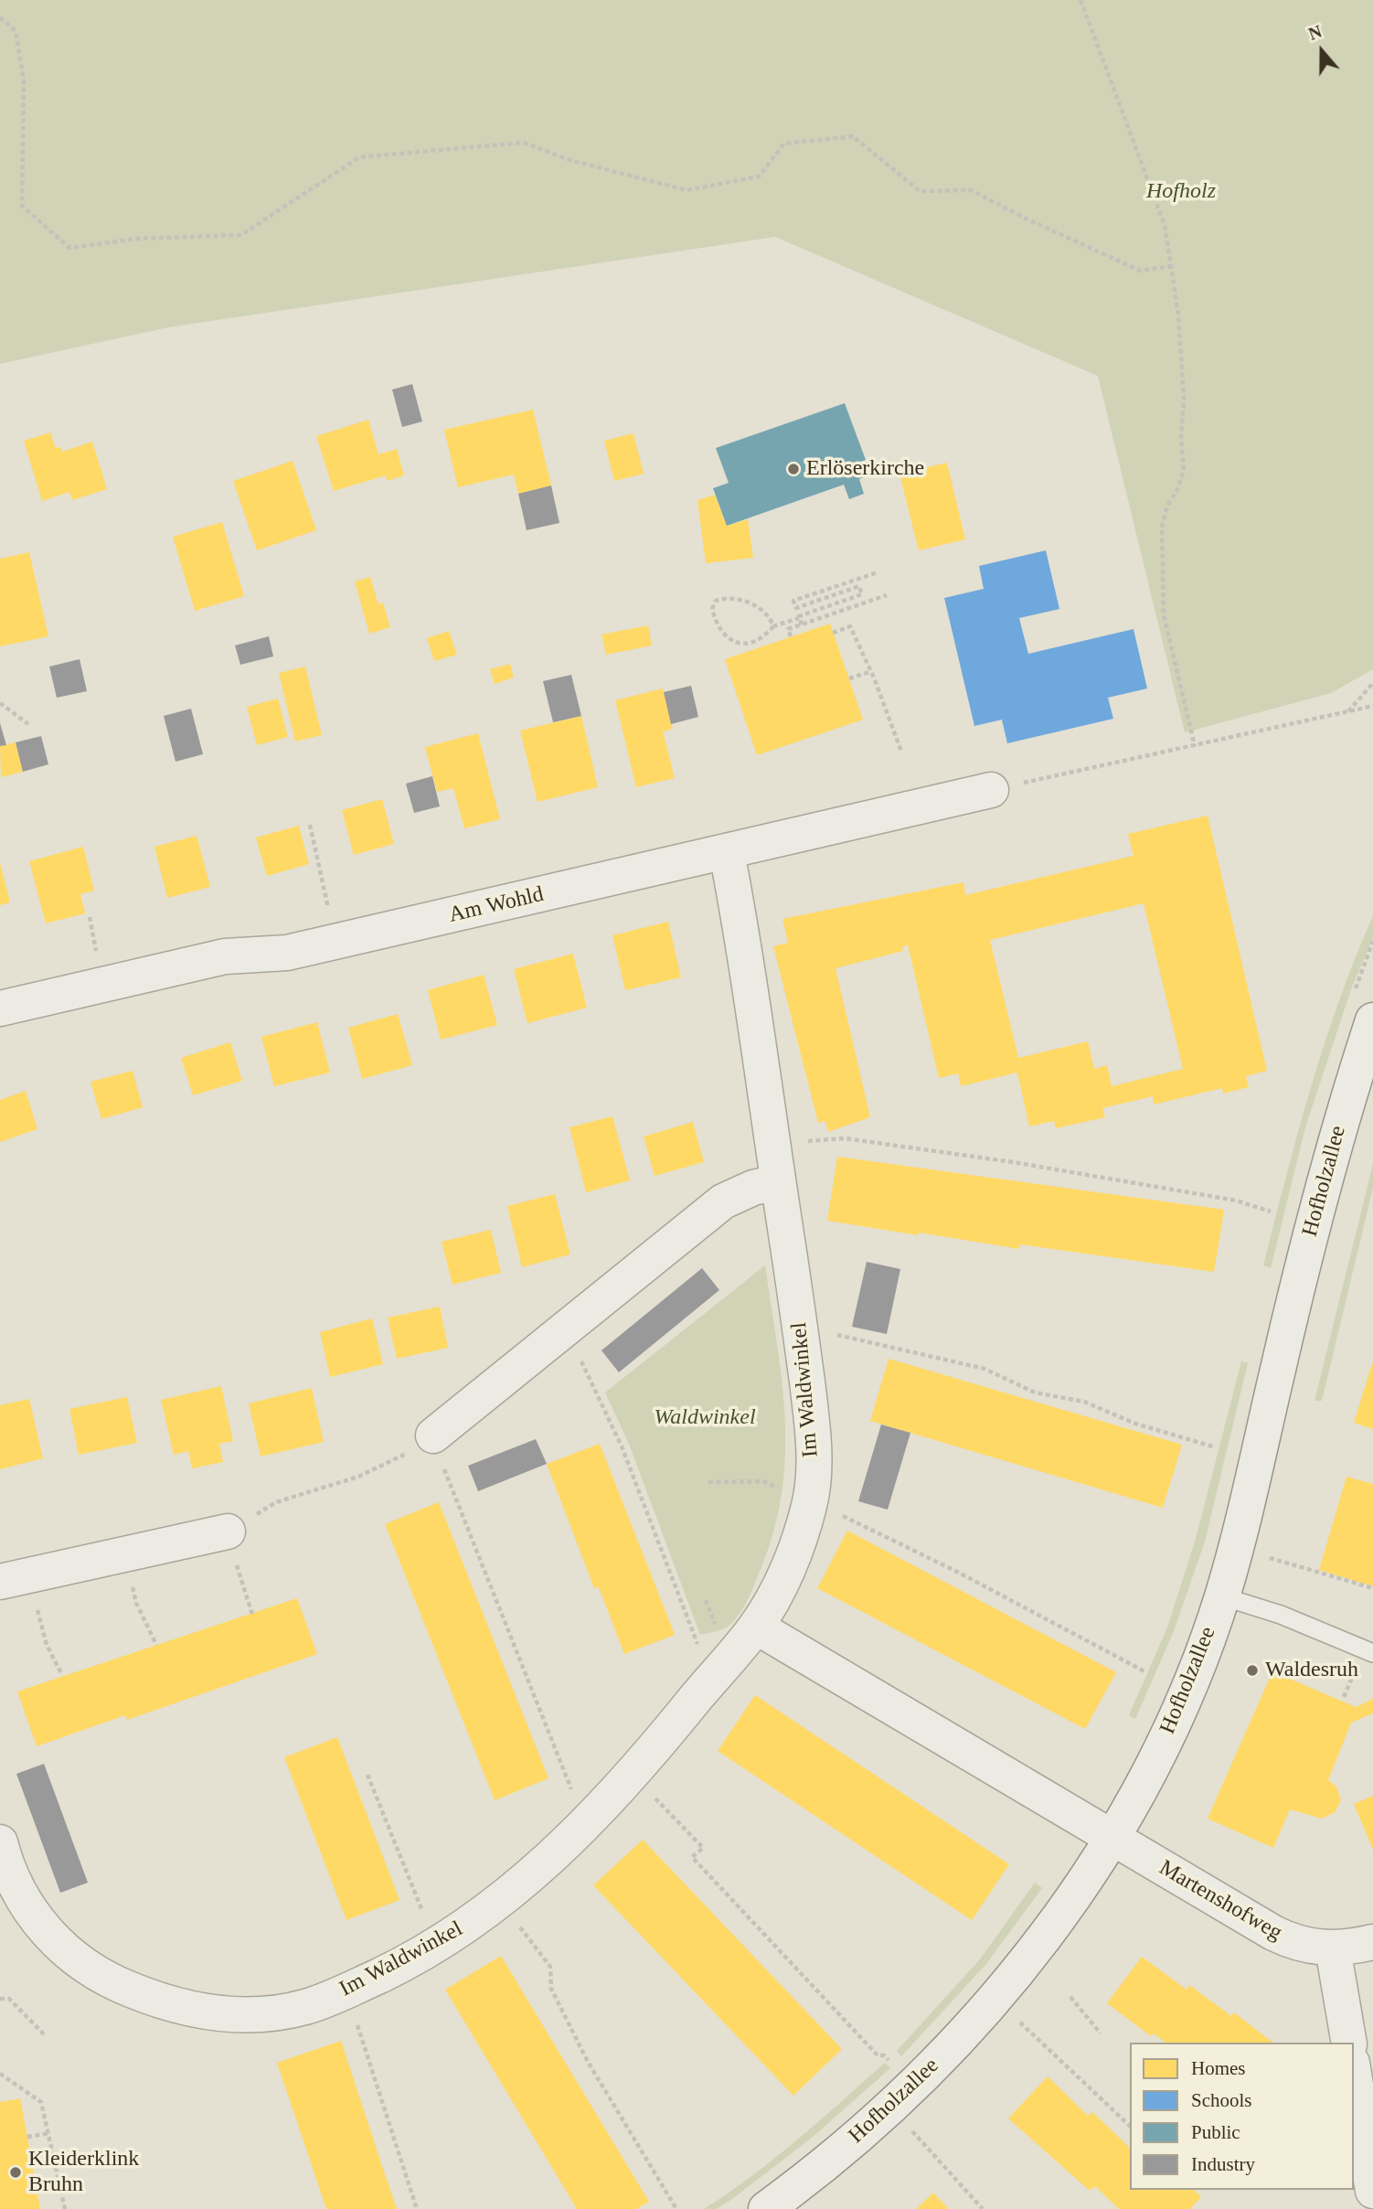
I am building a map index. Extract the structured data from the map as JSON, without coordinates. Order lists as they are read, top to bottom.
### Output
{
  "streets": {
    "street": [
      "Am Wohld",
      "Hofholzallee",
      "Im Waldwinkel",
      "Martenshofweg"
    ]
  },
  "crossings": [
    ["Am Wohld", "Im Waldwinkel"],
    ["Hofholzallee", "Martenshofweg"]
  ],
  "parks": ["Hofholz", "Waldwinkel"],
  "places": ["Erlöserkirche", "Waldesruh", "Kleiderklink Bruhn"],
  "legend": [
    "Homes",
    "Schools",
    "Public",
    "Industry"
  ],
  "north": "top"
}
